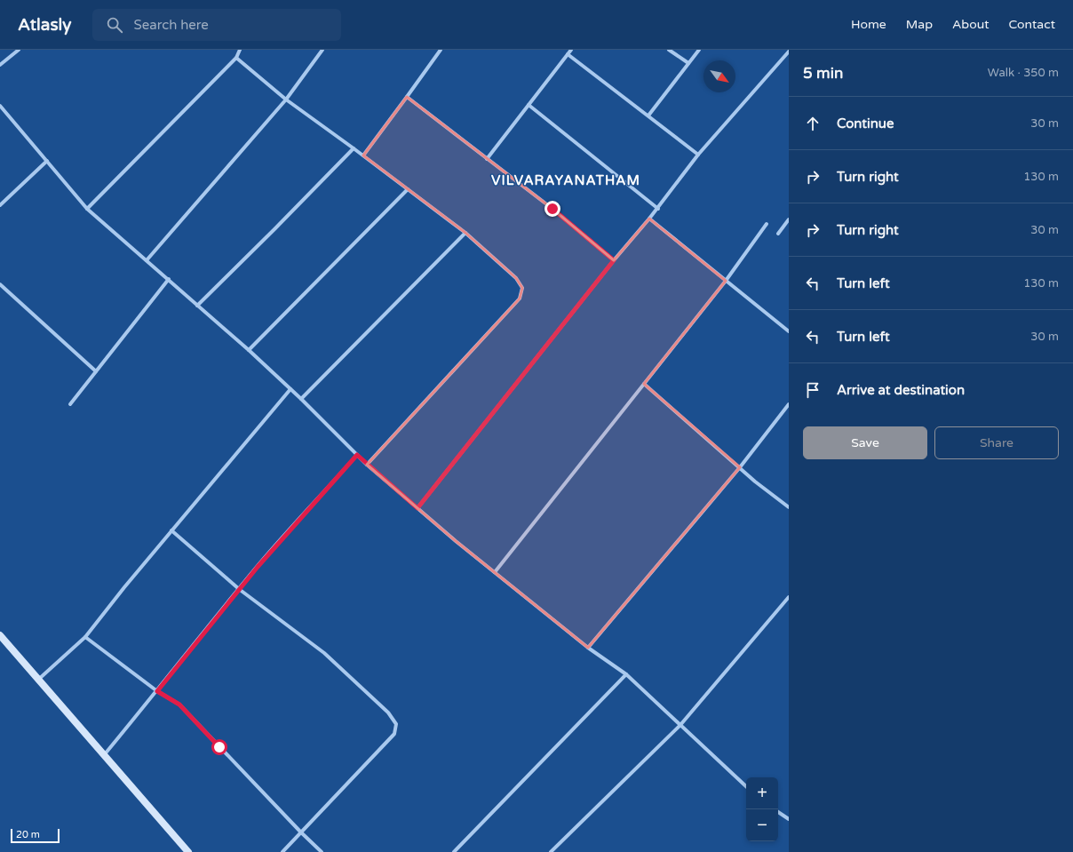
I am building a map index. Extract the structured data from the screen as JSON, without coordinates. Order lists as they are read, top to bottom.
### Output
{
  "districts": ["VILVARAYANATHAM"],
  "scale_bar": "20 m",
  "north": "bottom right",
  "page": {
    "header": "Atlasly",
    "search": "Search here",
    "nav": [
      "Home",
      "Map",
      "About",
      "Contact"
    ],
    "heading": ["5 min", "Walk · 350 m"],
    "list": [
      ["Continue", "30 m"],
      ["Turn right", "130 m"],
      ["Turn right", "30 m"],
      ["Turn left", "130 m"],
      ["Turn left", "30 m"],
      "Arrive at destination"
    ],
    "buttons": ["Save", "Share"],
    "map_buttons": ["+", "−"],
    "scale": "20 m"
  }
}
